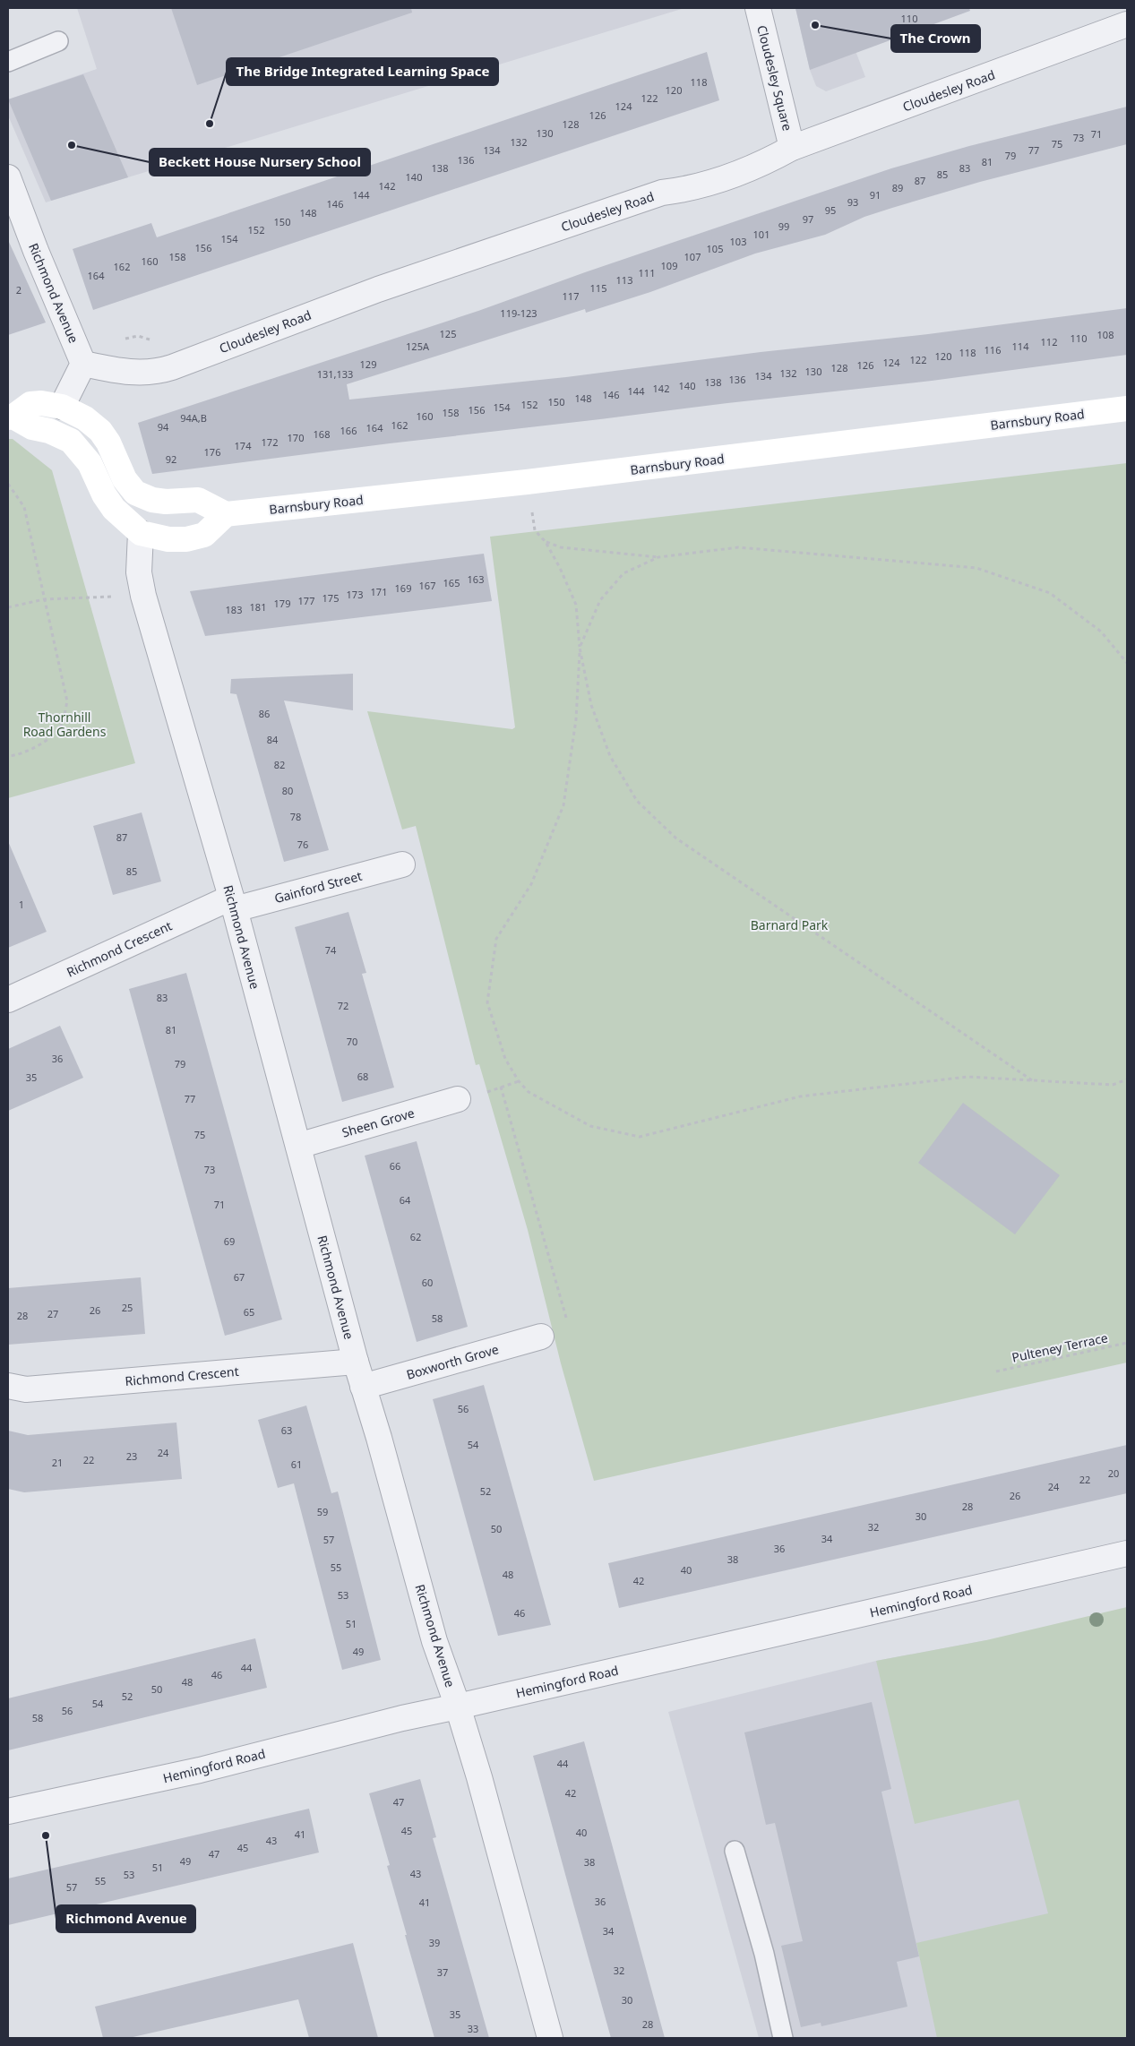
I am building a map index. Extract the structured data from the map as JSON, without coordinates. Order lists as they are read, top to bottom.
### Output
{
  "streets": {
    "street": [
      "Cloudesley Square",
      "Cloudesley Road",
      "Richmond Avenue",
      "Barnsbury Road",
      "Gainford Street",
      "Richmond Crescent",
      "Sheen Grove",
      "Boxworth Grove",
      "Hemingford Road"
    ],
    "path": ["Pulteney Terrace"]
  },
  "crossings": [
    ["Cloudesley Square", "Cloudesley Road"],
    ["Cloudesley Road", "Richmond Avenue"],
    ["Richmond Avenue", "Gainford Street"],
    ["Richmond Avenue", "Richmond Crescent"],
    ["Richmond Avenue", "Sheen Grove"],
    ["Richmond Avenue", "Boxworth Grove"],
    ["Richmond Avenue", "Hemingford Road"],
    ["Gainford Street", "Richmond Crescent"]
  ],
  "parks": ["Thornhill Road Gardens", "Barnard Park"],
  "places": [
    "The Crown",
    "The Bridge Integrated Learning Space",
    "Beckett House Nursery School",
    "Richmond Avenue"
  ],
  "house_numbers": [
    "110",
    "118",
    "120",
    "122",
    "124",
    "126",
    "128",
    "130",
    "71",
    "73",
    "132",
    "75",
    "134",
    "77",
    "79",
    "136",
    "81",
    "138",
    "83",
    "85",
    "140",
    "87",
    "142",
    "89",
    "144",
    "91",
    "93",
    "146",
    "95",
    "148",
    "97",
    "150",
    "99",
    "152",
    "101",
    "154",
    "103",
    "156",
    "105",
    "158",
    "107",
    "160",
    "109",
    "162",
    "111",
    "164",
    "113",
    "115",
    "2",
    "117",
    "119-123",
    "125",
    "108",
    "110",
    "112",
    "125A",
    "114",
    "116",
    "118",
    "120",
    "122",
    "124",
    "129",
    "126",
    "128",
    "130",
    "132",
    "131,133",
    "134",
    "136",
    "138",
    "140",
    "142",
    "144",
    "146",
    "148",
    "150",
    "152",
    "154",
    "156",
    "158",
    "160",
    "94A,B",
    "162",
    "94",
    "164",
    "166",
    "168",
    "170",
    "172",
    "174",
    "176",
    "92",
    "163",
    "165",
    "167",
    "169",
    "171",
    "173",
    "175",
    "177",
    "179",
    "181",
    "183",
    "86",
    "84",
    "82",
    "80",
    "78",
    "87",
    "76",
    "85",
    "1",
    "74",
    "83",
    "72",
    "81",
    "70",
    "36",
    "79",
    "68",
    "35",
    "77",
    "75",
    "66",
    "73",
    "64",
    "71",
    "62",
    "69",
    "67",
    "60",
    "25",
    "26",
    "65",
    "27",
    "28",
    "58",
    "56",
    "63",
    "54",
    "24",
    "23",
    "22",
    "21",
    "61",
    "20",
    "22",
    "24",
    "52",
    "26",
    "28",
    "59",
    "30",
    "32",
    "50",
    "34",
    "57",
    "36",
    "38",
    "55",
    "40",
    "48",
    "42",
    "53",
    "46",
    "51",
    "49",
    "44",
    "46",
    "48",
    "50",
    "52",
    "54",
    "56",
    "58",
    "44",
    "42",
    "47",
    "45",
    "40",
    "41",
    "43",
    "45",
    "47",
    "49",
    "38",
    "51",
    "43",
    "53",
    "55",
    "57",
    "36",
    "41",
    "34",
    "39",
    "32",
    "37",
    "30",
    "35",
    "28",
    "33"
  ]
}
